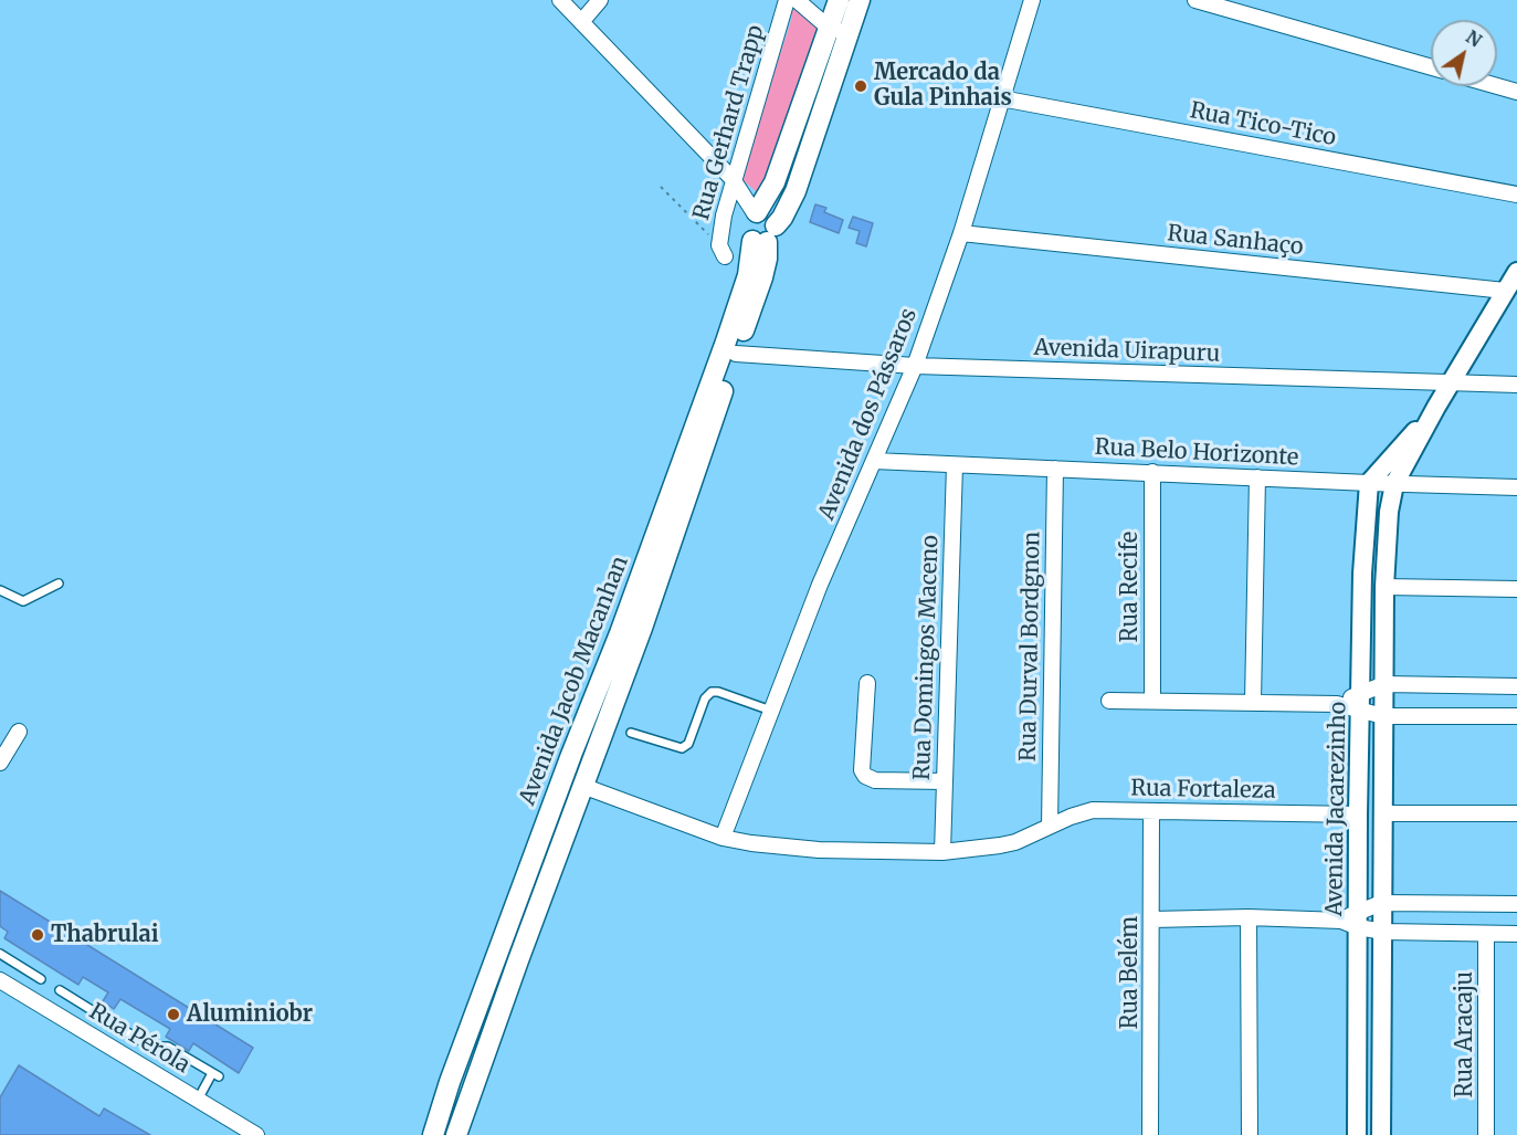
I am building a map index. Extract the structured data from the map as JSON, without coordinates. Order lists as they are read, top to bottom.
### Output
{
  "streets": {
    "main road": ["Avenida Jacob Macanhan"],
    "street": [
      "Rua Gerhard Trapp",
      "Rua Tico-Tico",
      "Rua Sanhaço",
      "Avenida Uirapuru",
      "Avenida dos Pássaros",
      "Rua Belo Horizonte",
      "Rua Recife",
      "Rua Durval Bordgnon",
      "Rua Domingos Maceno",
      "Rua Fortaleza",
      "Avenida Jacarezinho",
      "Rua Belém",
      "Rua Aracaju",
      "Rua Pérola"
    ]
  },
  "crossings": [
    ["Rua Tico-Tico", "Avenida dos Pássaros"],
    ["Rua Sanhaço", "Avenida dos Pássaros"],
    ["Avenida Uirapuru", "Avenida dos Pássaros"],
    ["Avenida Uirapuru", "Avenida Jacob Macanhan"],
    ["Avenida dos Pássaros", "Rua Belo Horizonte"],
    ["Avenida dos Pássaros", "Rua Fortaleza"],
    ["Rua Belo Horizonte", "Rua Recife"],
    ["Rua Belo Horizonte", "Rua Durval Bordgnon"],
    ["Rua Belo Horizonte", "Rua Domingos Maceno"],
    ["Rua Belo Horizonte", "Avenida Jacarezinho"],
    ["Rua Durval Bordgnon", "Rua Fortaleza"],
    ["Rua Domingos Maceno", "Rua Fortaleza"],
    ["Avenida Jacob Macanhan", "Rua Fortaleza"],
    ["Rua Fortaleza", "Avenida Jacarezinho"],
    ["Rua Fortaleza", "Rua Belém"]
  ],
  "places": ["Mercado da Gula Pinhais", "Thabrulai", "Aluminiobr"],
  "north": "top right"
}
